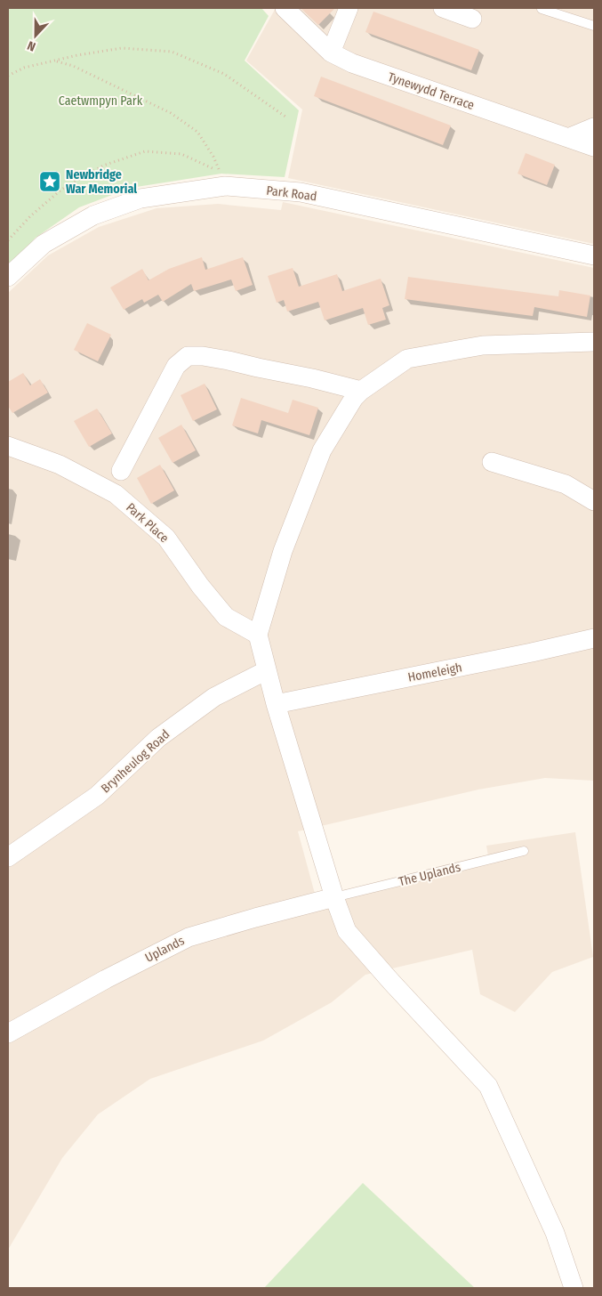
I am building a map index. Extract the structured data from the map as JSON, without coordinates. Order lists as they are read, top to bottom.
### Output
{
  "streets": {
    "street": [
      "Tynewydd Terrace",
      "Park Road",
      "Park Place",
      "Homeleigh",
      "Brynheulog Road",
      "Uplands"
    ],
    "lane": ["The Uplands"]
  },
  "crossings": [
    ["The Uplands", "Uplands"]
  ],
  "parks": ["Caetwmpyn Park"],
  "places": {
    "place": ["Newbridge War Memorial"]
  },
  "north": "bottom"
}
